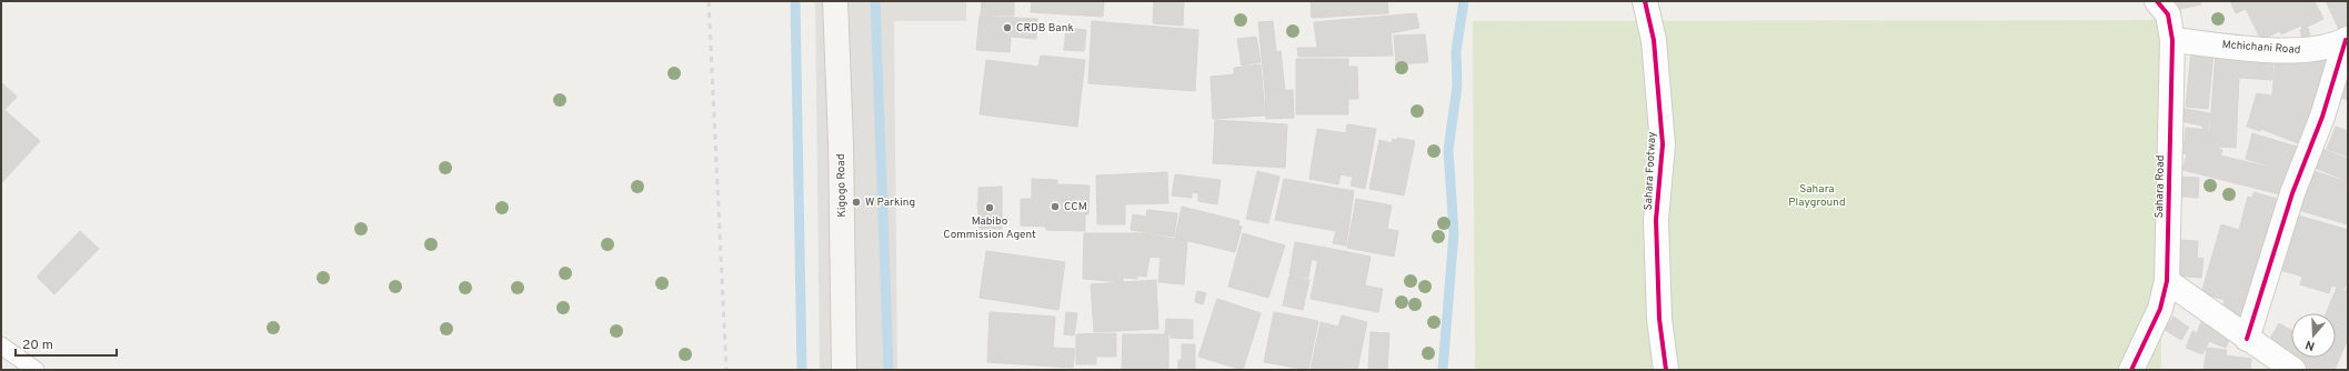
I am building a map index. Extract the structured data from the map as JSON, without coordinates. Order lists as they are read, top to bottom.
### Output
{
  "streets": {
    "main road": ["Kigogo Road"],
    "street": ["Mchichani Road", "Sahara Footway", "Sahara Road"]
  },
  "crossings": [
    ["Mchichani Road", "Sahara Road"]
  ],
  "parks": ["Sahara Playground"],
  "places": [
    "CRDB Bank",
    "W Parking",
    "CCM",
    "Mabibo Commission Agent"
  ],
  "scale_bar": "20 m",
  "north": "bottom"
}
